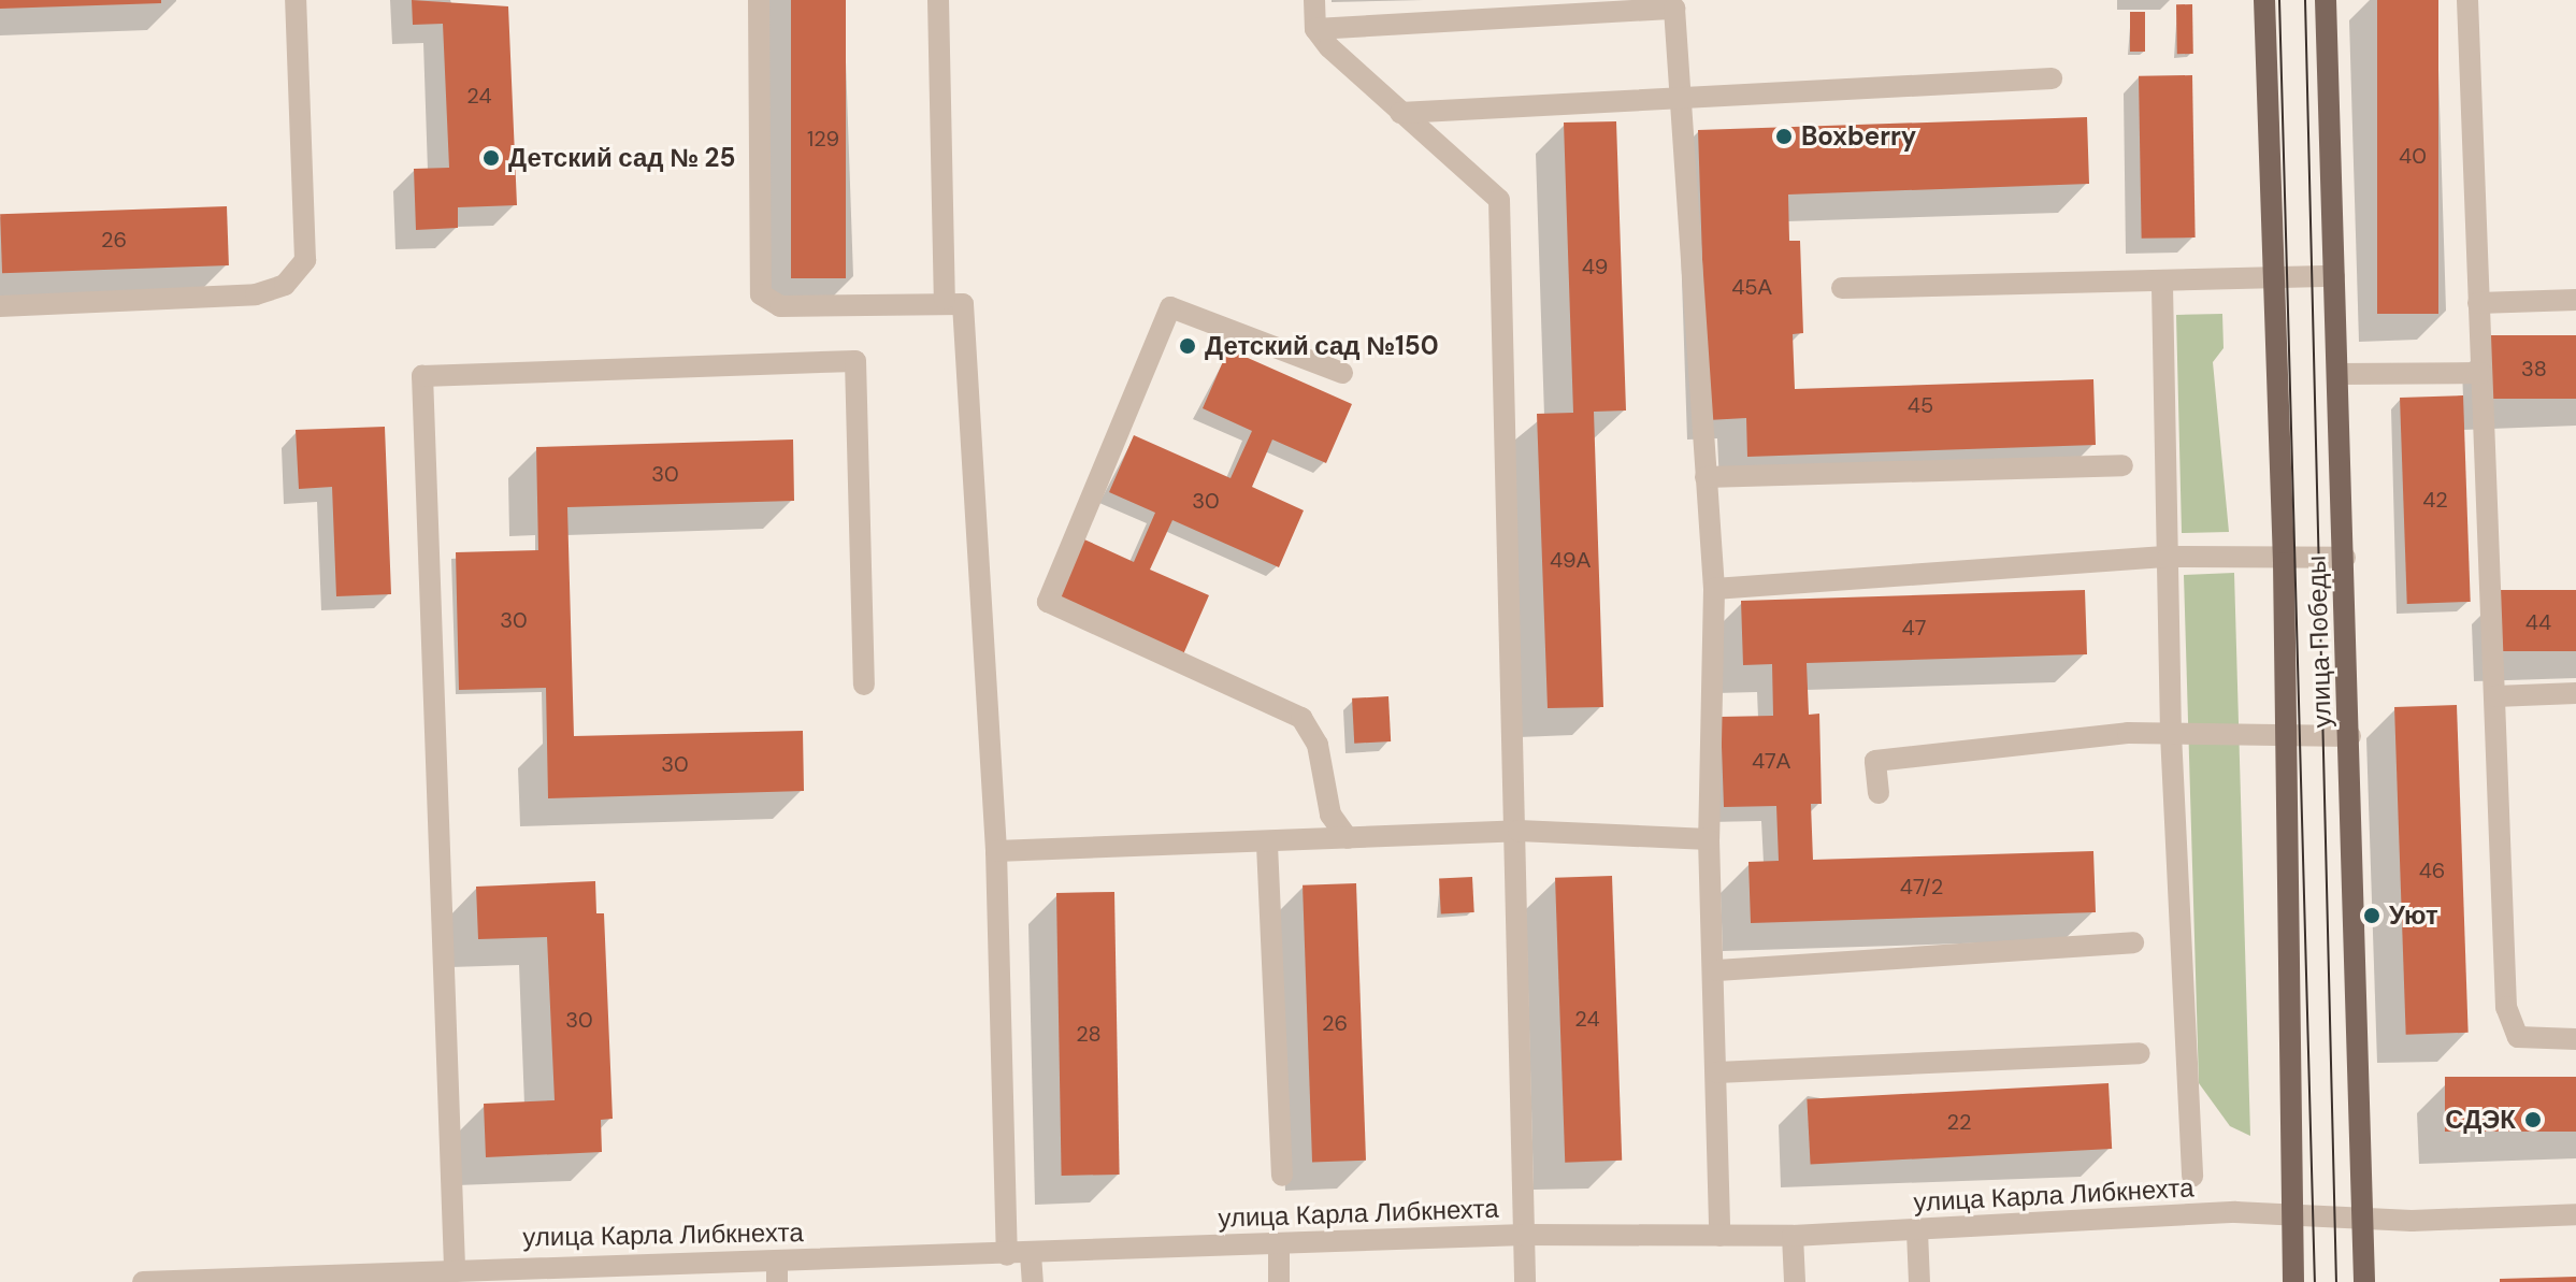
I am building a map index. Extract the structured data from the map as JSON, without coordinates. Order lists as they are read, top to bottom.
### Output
{
  "streets": {
    "main road": ["улица Победы"],
    "street": ["улица Карла Либкнехта"]
  },
  "crossings": [
    ["улица Победы", "улица Карла Либкнехта"]
  ],
  "places": [
    "Boxberry",
    "Детский сад № 25",
    "Детский сад №150",
    "Уют",
    "СДЭК"
  ],
  "house_numbers": [
    "24",
    "129",
    "40",
    "26",
    "49",
    "45А",
    "38",
    "45",
    "30",
    "42",
    "30",
    "49А",
    "30",
    "44",
    "47",
    "47А",
    "30",
    "46",
    "47/2",
    "24",
    "30",
    "26",
    "28",
    "22"
  ]
}
